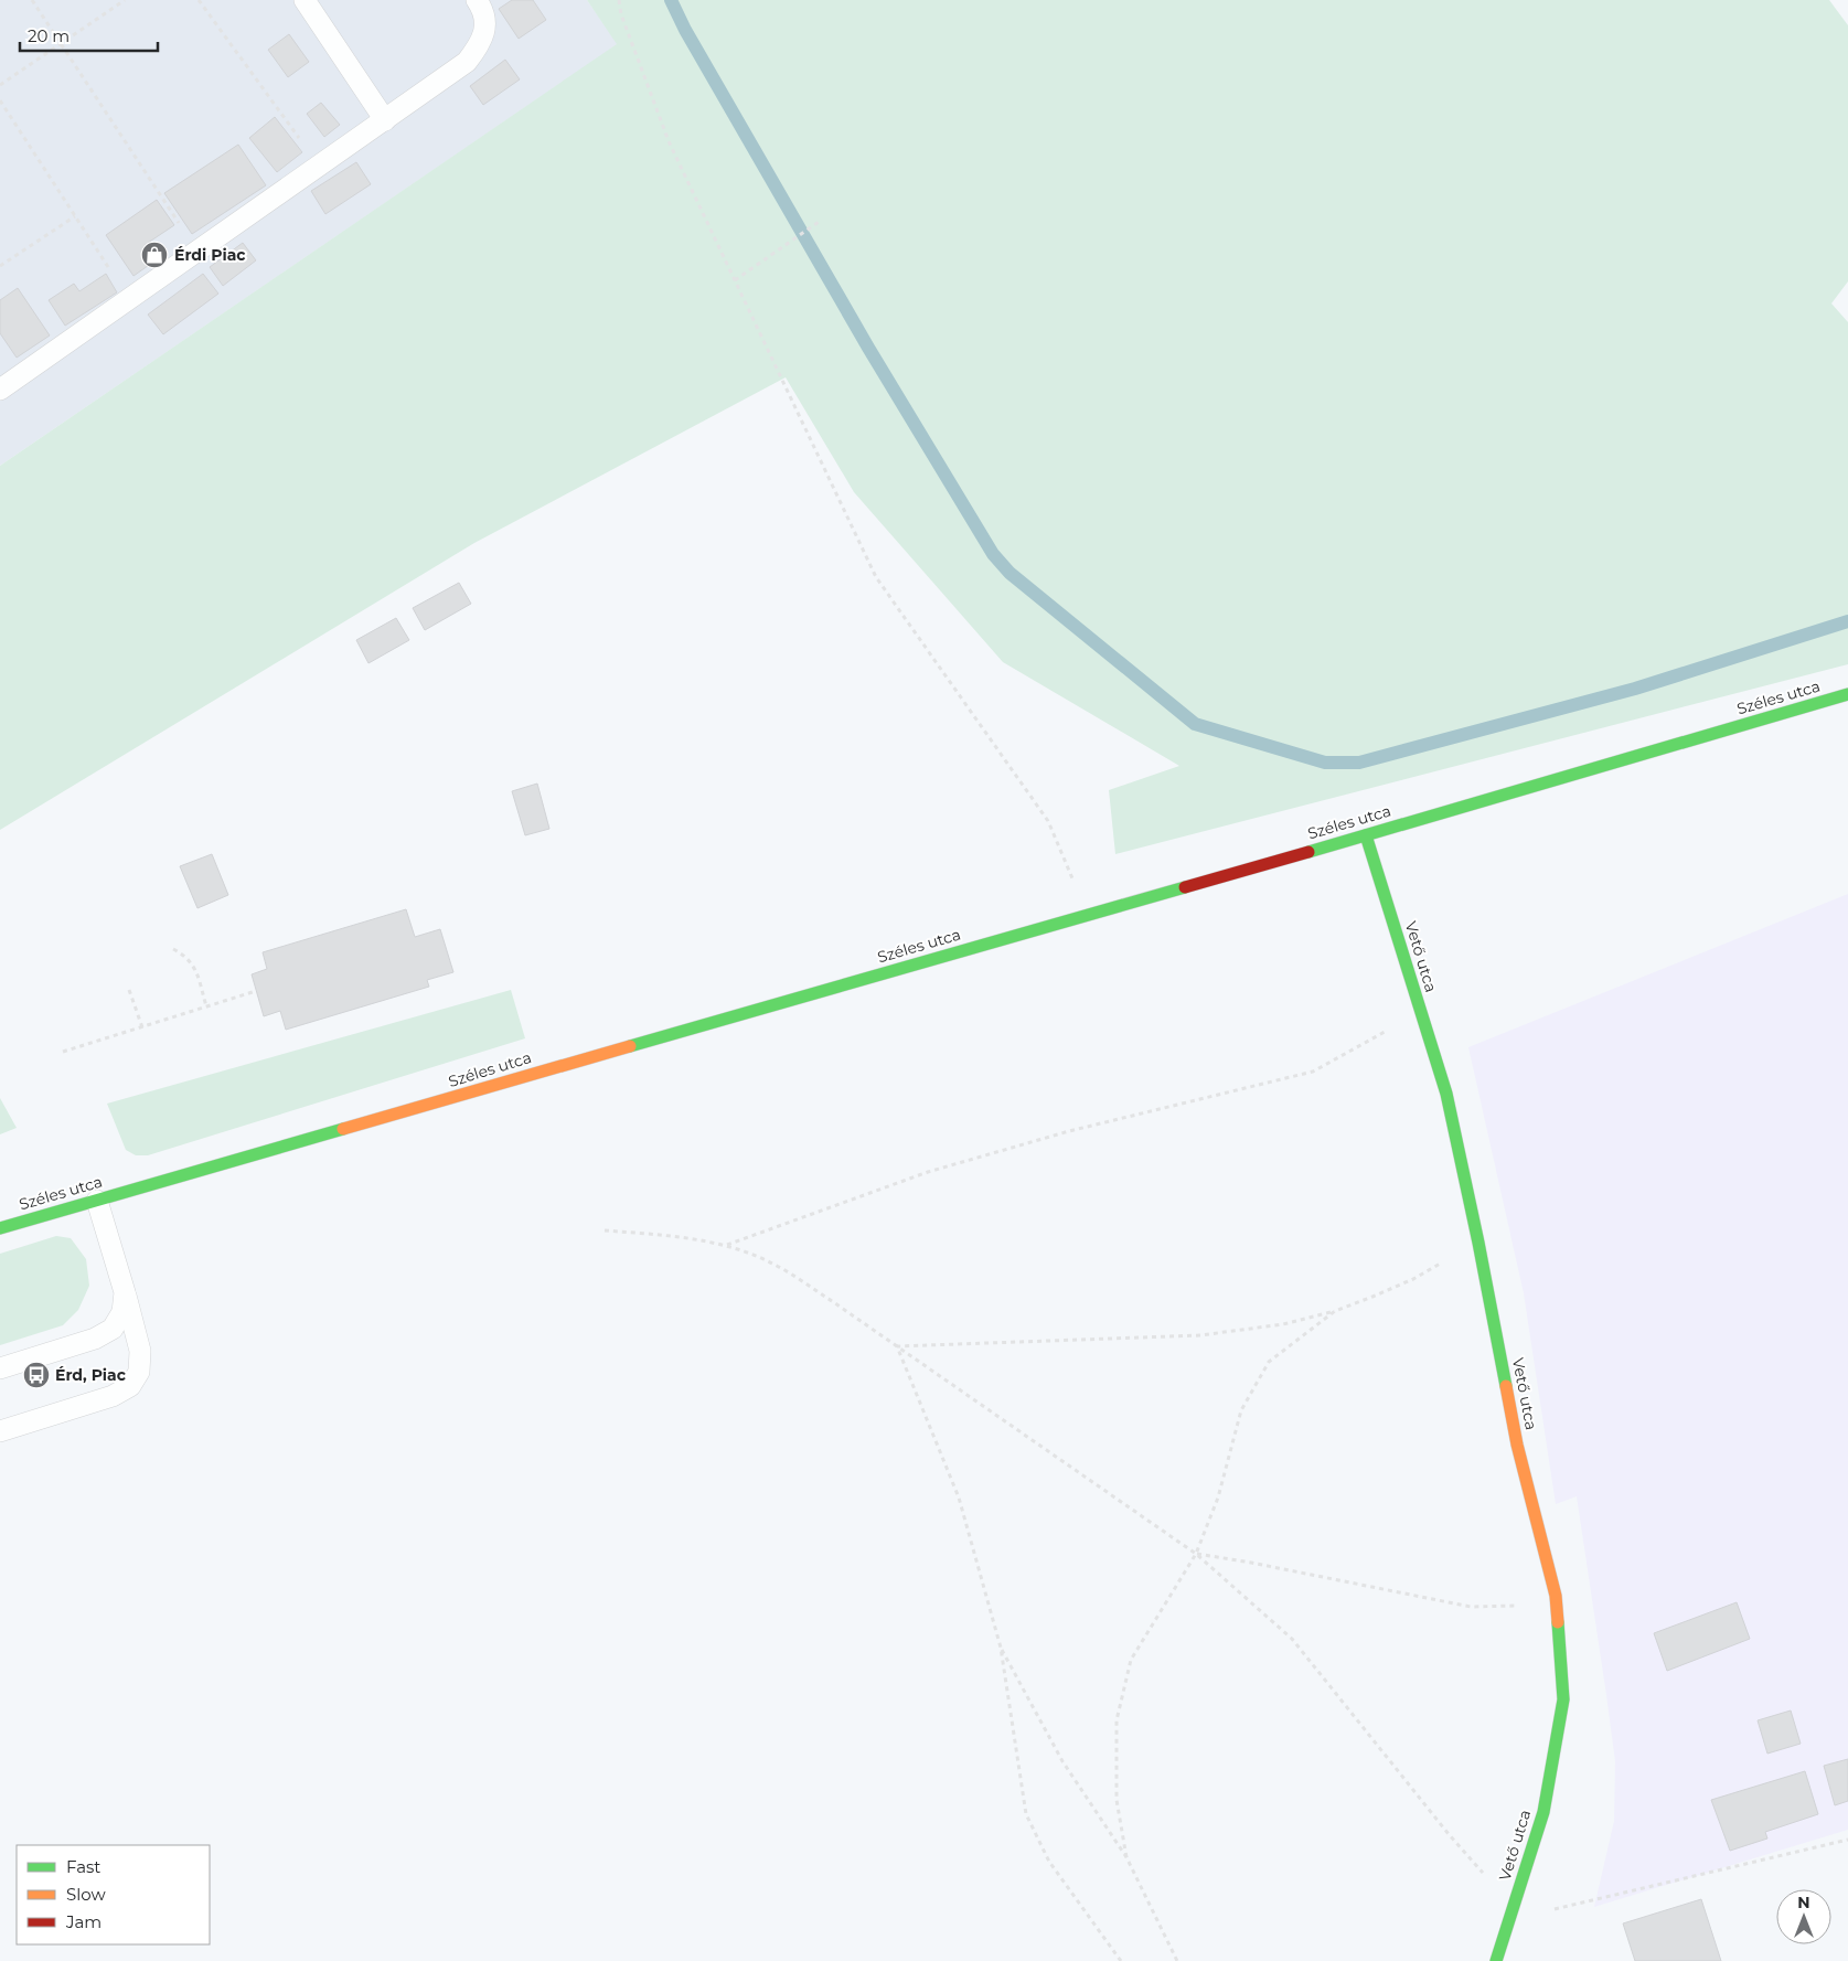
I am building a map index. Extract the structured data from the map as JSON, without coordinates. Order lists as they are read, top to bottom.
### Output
{
  "streets": {
    "street": ["Széles utca", "Vető utca"]
  },
  "crossings": [
    ["Széles utca", "Vető utca"]
  ],
  "places": {
    "shop": ["Érdi Piac"],
    "bus stop": ["Érd, Piac"]
  },
  "legend": ["Fast", "Slow", "Jam"],
  "scale_bar": "20 m",
  "north": "top"
}
